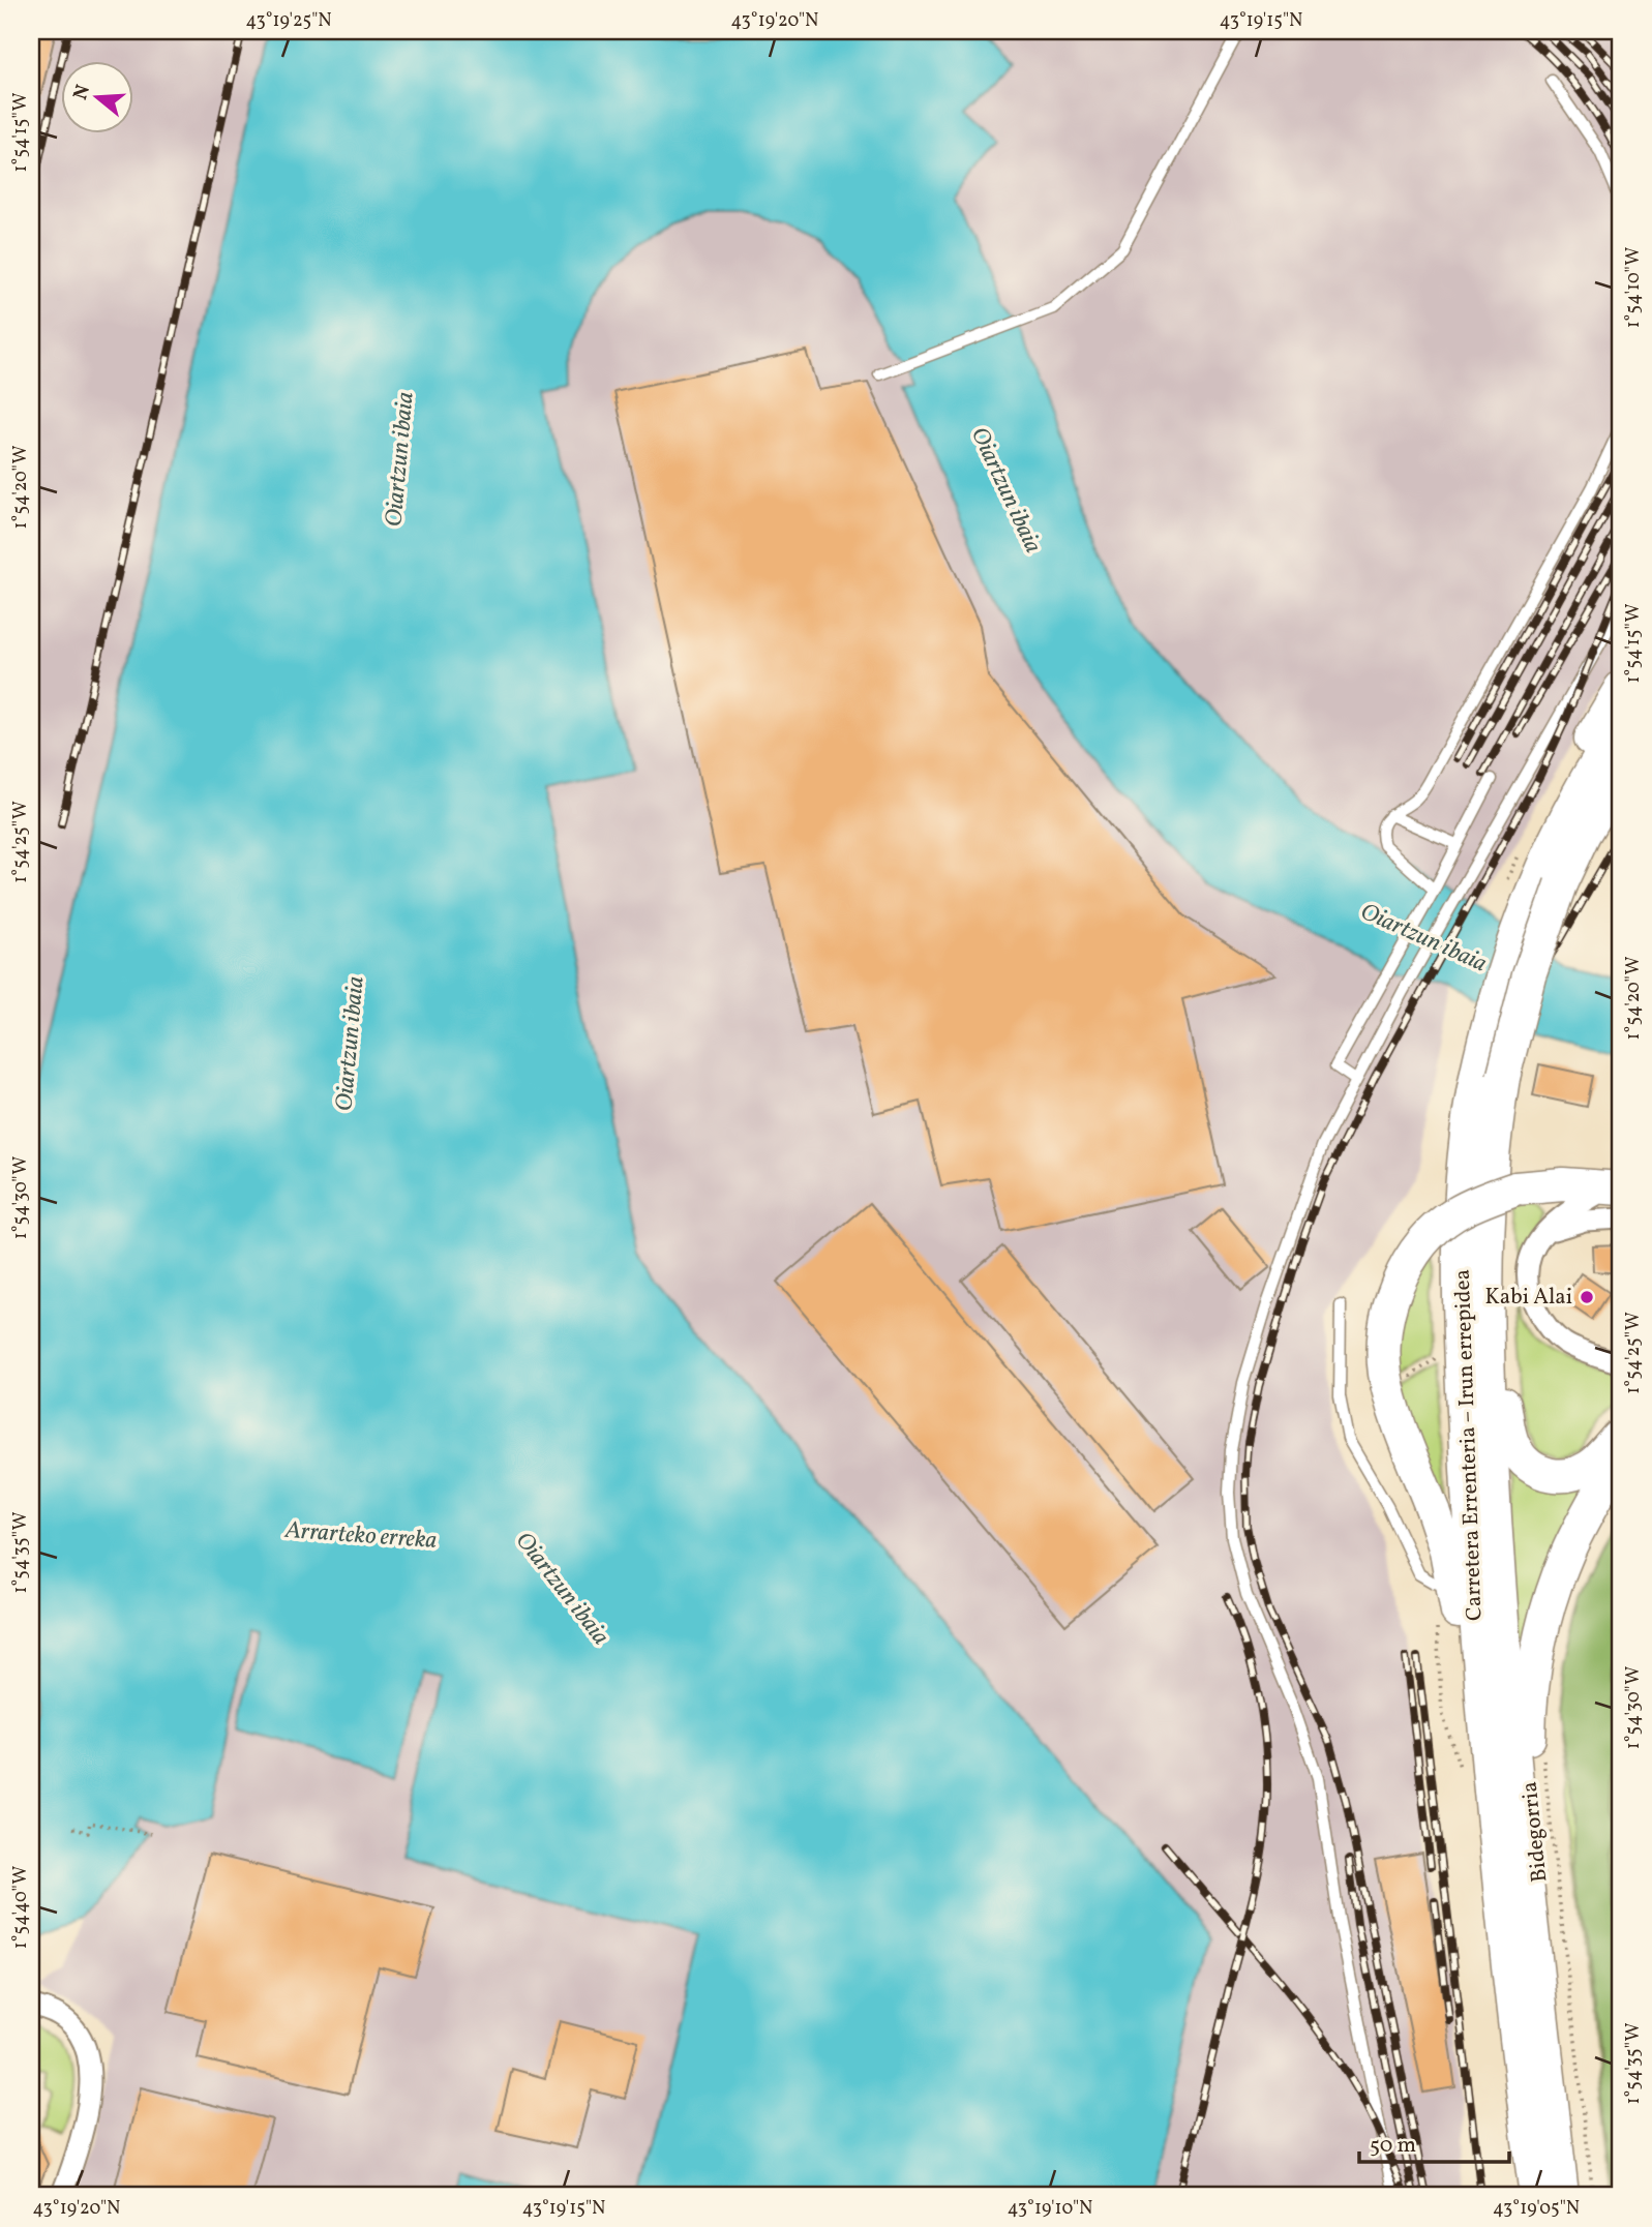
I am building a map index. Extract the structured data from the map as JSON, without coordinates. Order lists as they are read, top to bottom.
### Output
{
  "streets": {
    "main road": ["Carretera Errenteria – Irun errepidea"],
    "path": ["Bidegorria"]
  },
  "water": ["Oiartzun ibaia", "Arrarteko erreka"],
  "places": ["Kabi Alai"],
  "scale_bar": "50 m",
  "north": "left",
  "coordinates": [
    "43°19'25\"N",
    "43°19'20\"N",
    "43°19'15\"N",
    "1°54'15\"W",
    "1°54'10\"W",
    "1°54'20\"W",
    "1°54'25\"W",
    "1°54'30\"W",
    "1°54'35\"W",
    "1°54'40\"W",
    "43°19'10\"N",
    "43°19'05\"N"
  ]
}
